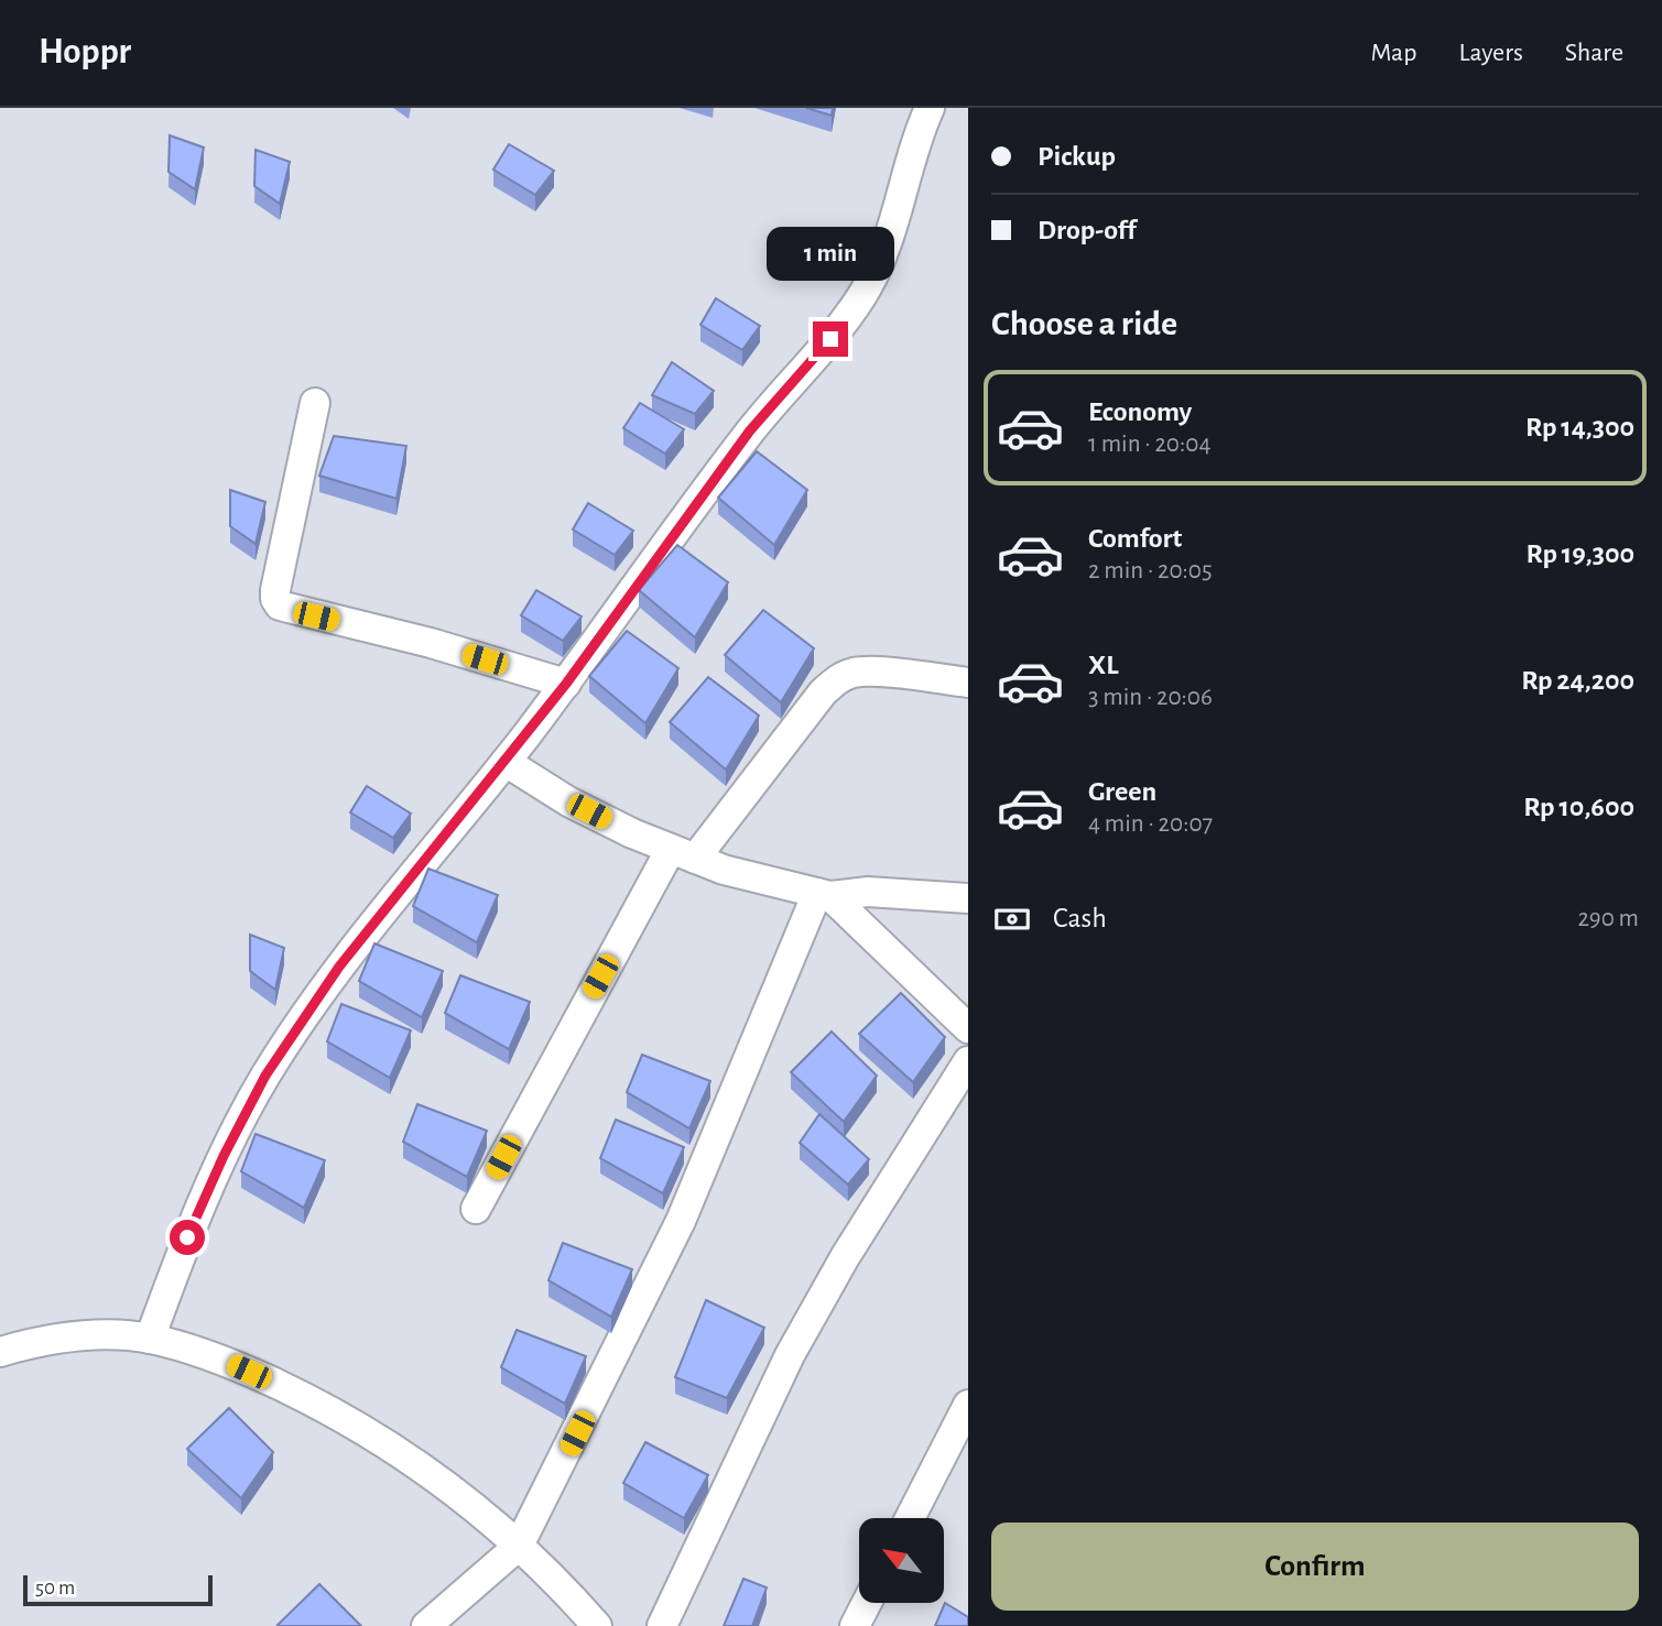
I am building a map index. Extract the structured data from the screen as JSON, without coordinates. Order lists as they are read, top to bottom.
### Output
{
  "scale_bar": "50 m",
  "north": "top left",
  "page": {
    "header": "Hoppr",
    "nav": ["Map", "Layers", "Share"],
    "banner": ["Pickup", "Drop-off"],
    "bubble": "1 min",
    "heading": "Choose a ride",
    "list": [
      {
        "name": "Economy",
        "note": "1 min · 20:04",
        "value": "Rp 14,300"
      },
      {
        "name": "Comfort",
        "note": "2 min · 20:05",
        "value": "Rp 19,300"
      },
      {
        "name": "XL",
        "note": "3 min · 20:06",
        "value": "Rp 24,200"
      },
      {
        "name": "Green",
        "note": "4 min · 20:07",
        "value": "Rp 10,600"
      }
    ],
    "pay": ["Cash", "290 m"],
    "buttons": "Confirm",
    "scale": "50 m"
  }
}
